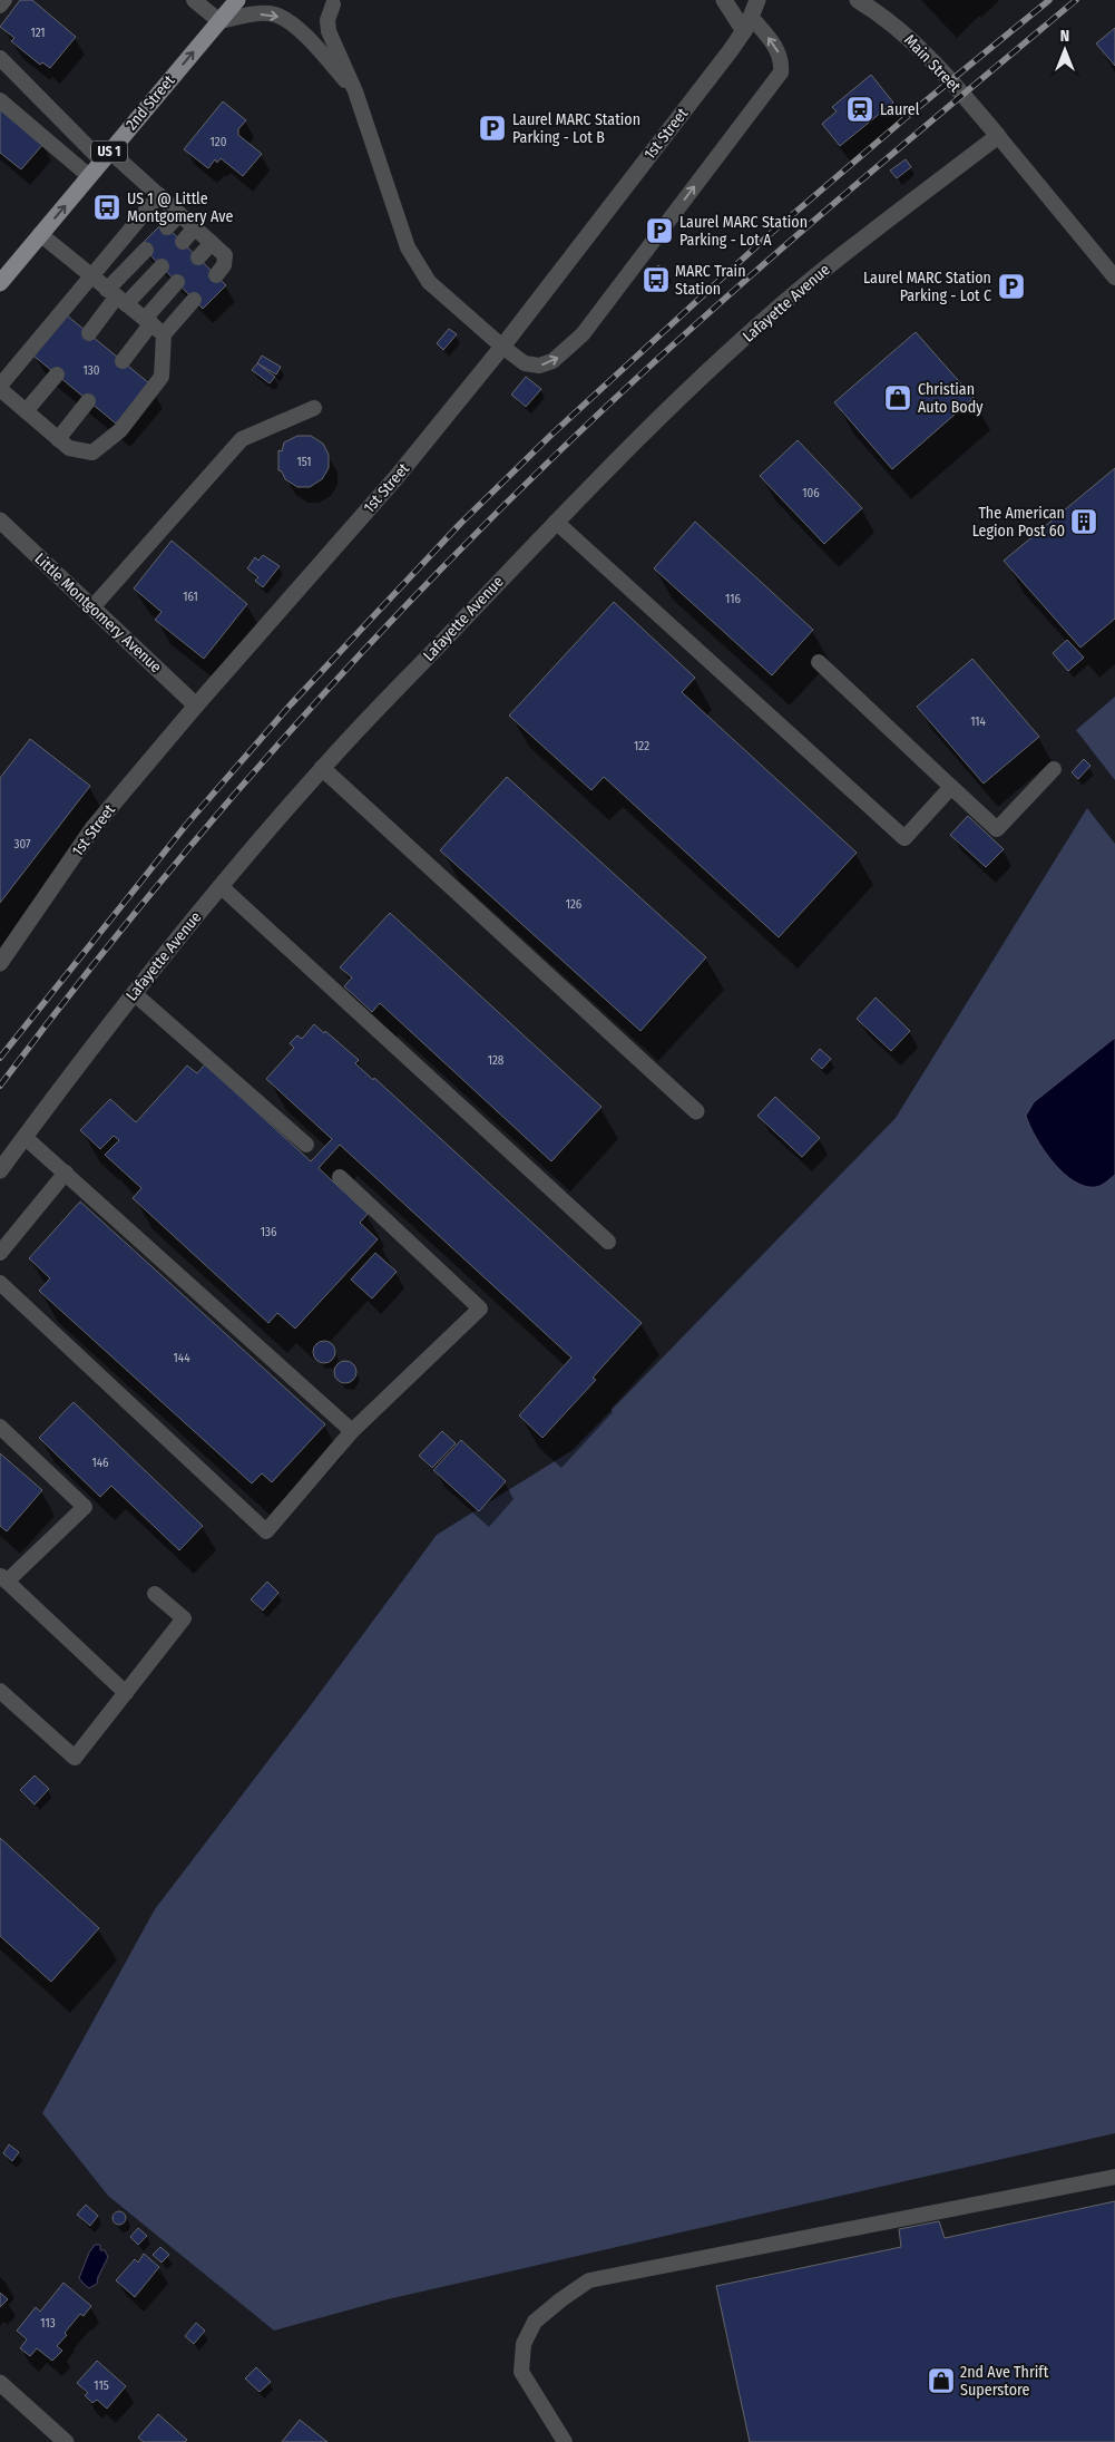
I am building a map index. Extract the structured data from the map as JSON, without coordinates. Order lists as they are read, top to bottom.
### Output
{
  "streets": {
    "main road": ["2nd Street", "US 1"],
    "street": [
      "Main Street",
      "1st Street",
      "Lafayette Avenue",
      "Little Montgomery Avenue"
    ]
  },
  "crossings": [
    ["Main Street", "Lafayette Avenue"],
    ["1st Street", "Little Montgomery Avenue"]
  ],
  "one_way": ["2nd Street"],
  "places": {
    "station": ["Laurel"],
    "parking": ["Laurel MARC Station Parking - Lot B", "Laurel MARC Station Parking - Lot A", "Laurel MARC Station Parking - Lot C"],
    "bus stop": ["US 1 @ Little Montgomery Ave", "MARC Train Station"],
    "shop": ["Christian Auto Body", "2nd Ave Thrift Superstore"],
    "building": ["The American Legion Post 60"]
  },
  "house_numbers": [
    "121",
    "120",
    "130",
    "151",
    "106",
    "161",
    "116",
    "114",
    "122",
    "307",
    "126",
    "128",
    "136",
    "144",
    "146",
    "113",
    "115"
  ],
  "north": "top"
}
